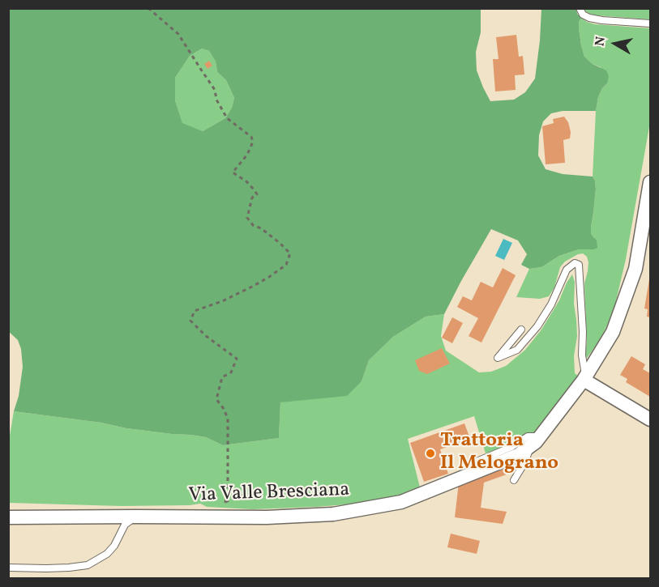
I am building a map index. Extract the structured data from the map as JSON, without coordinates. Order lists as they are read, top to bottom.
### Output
{
  "streets": {
    "street": ["Via Valle Bresciana"]
  },
  "places": ["Trattoria Il Melograno"],
  "north": "left"
}
